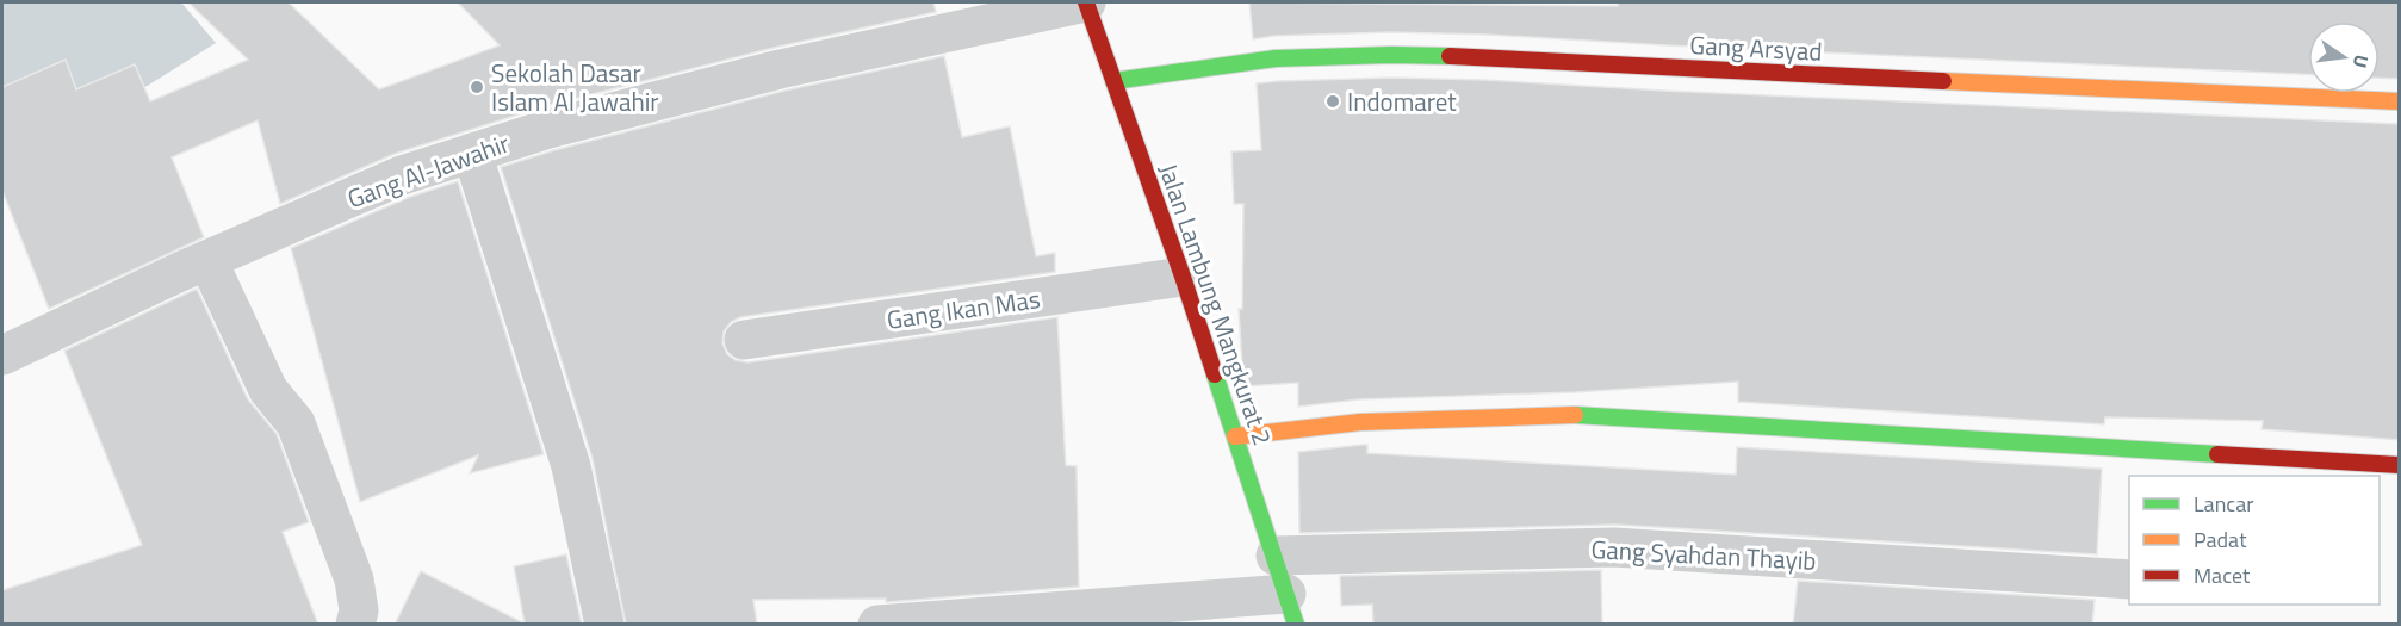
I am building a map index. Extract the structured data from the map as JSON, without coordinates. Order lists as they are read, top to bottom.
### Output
{
  "streets": {
    "street": [
      "Gang Arsyad",
      "Gang Al-Jawahir",
      "Jalan Lambung Mangkurat 2",
      "Gang Ikan Mas",
      "Gang Syahdan Thayib"
    ]
  },
  "crossings": [
    ["Gang Arsyad", "Jalan Lambung Mangkurat 2"],
    ["Gang Al-Jawahir", "Jalan Lambung Mangkurat 2"],
    ["Jalan Lambung Mangkurat 2", "Gang Ikan Mas"],
    ["Jalan Lambung Mangkurat 2", "Gang Syahdan Thayib"]
  ],
  "places": ["Sekolah Dasar Islam Al Jawahir", "Indomaret"],
  "legend": ["Lancar", "Padat", "Macet"],
  "north": "right"
}
